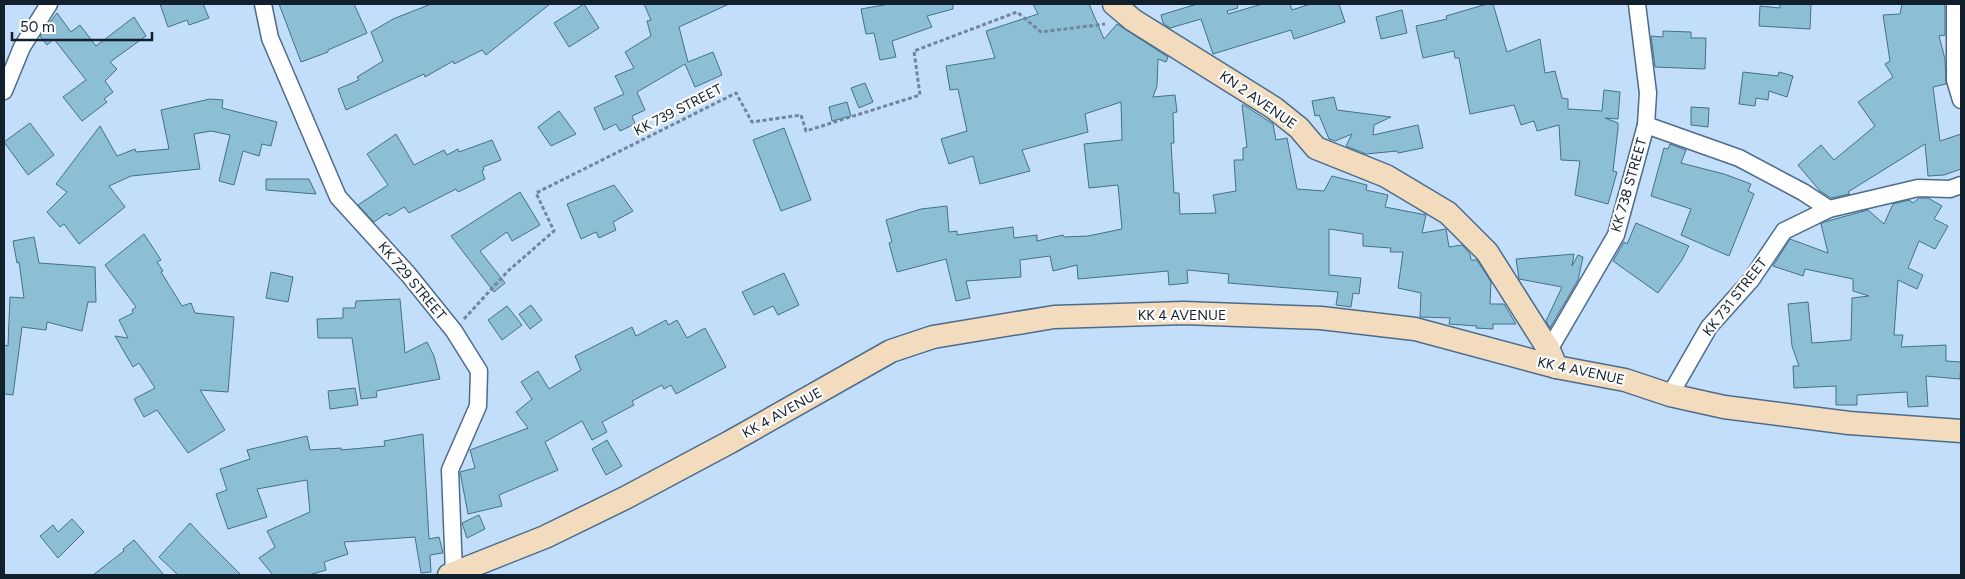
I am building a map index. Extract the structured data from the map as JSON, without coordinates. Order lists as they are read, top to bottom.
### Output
{
  "streets": {
    "main road": ["KN 2 AVENUE", "KK 4 AVENUE"],
    "street": ["KK 738 STREET", "KK 729 STREET", "KK 731 STREET"],
    "path": ["KK 739 STREET"]
  },
  "crossings": [
    ["KN 2 AVENUE", "KK 739 STREET"],
    ["KN 2 AVENUE", "KK 738 STREET"],
    ["KN 2 AVENUE", "KK 4 AVENUE"],
    ["KK 739 STREET", "KK 729 STREET"],
    ["KK 738 STREET", "KK 4 AVENUE"],
    ["KK 729 STREET", "KK 4 AVENUE"],
    ["KK 731 STREET", "KK 4 AVENUE"]
  ],
  "scale_bar": "50 m"
}
